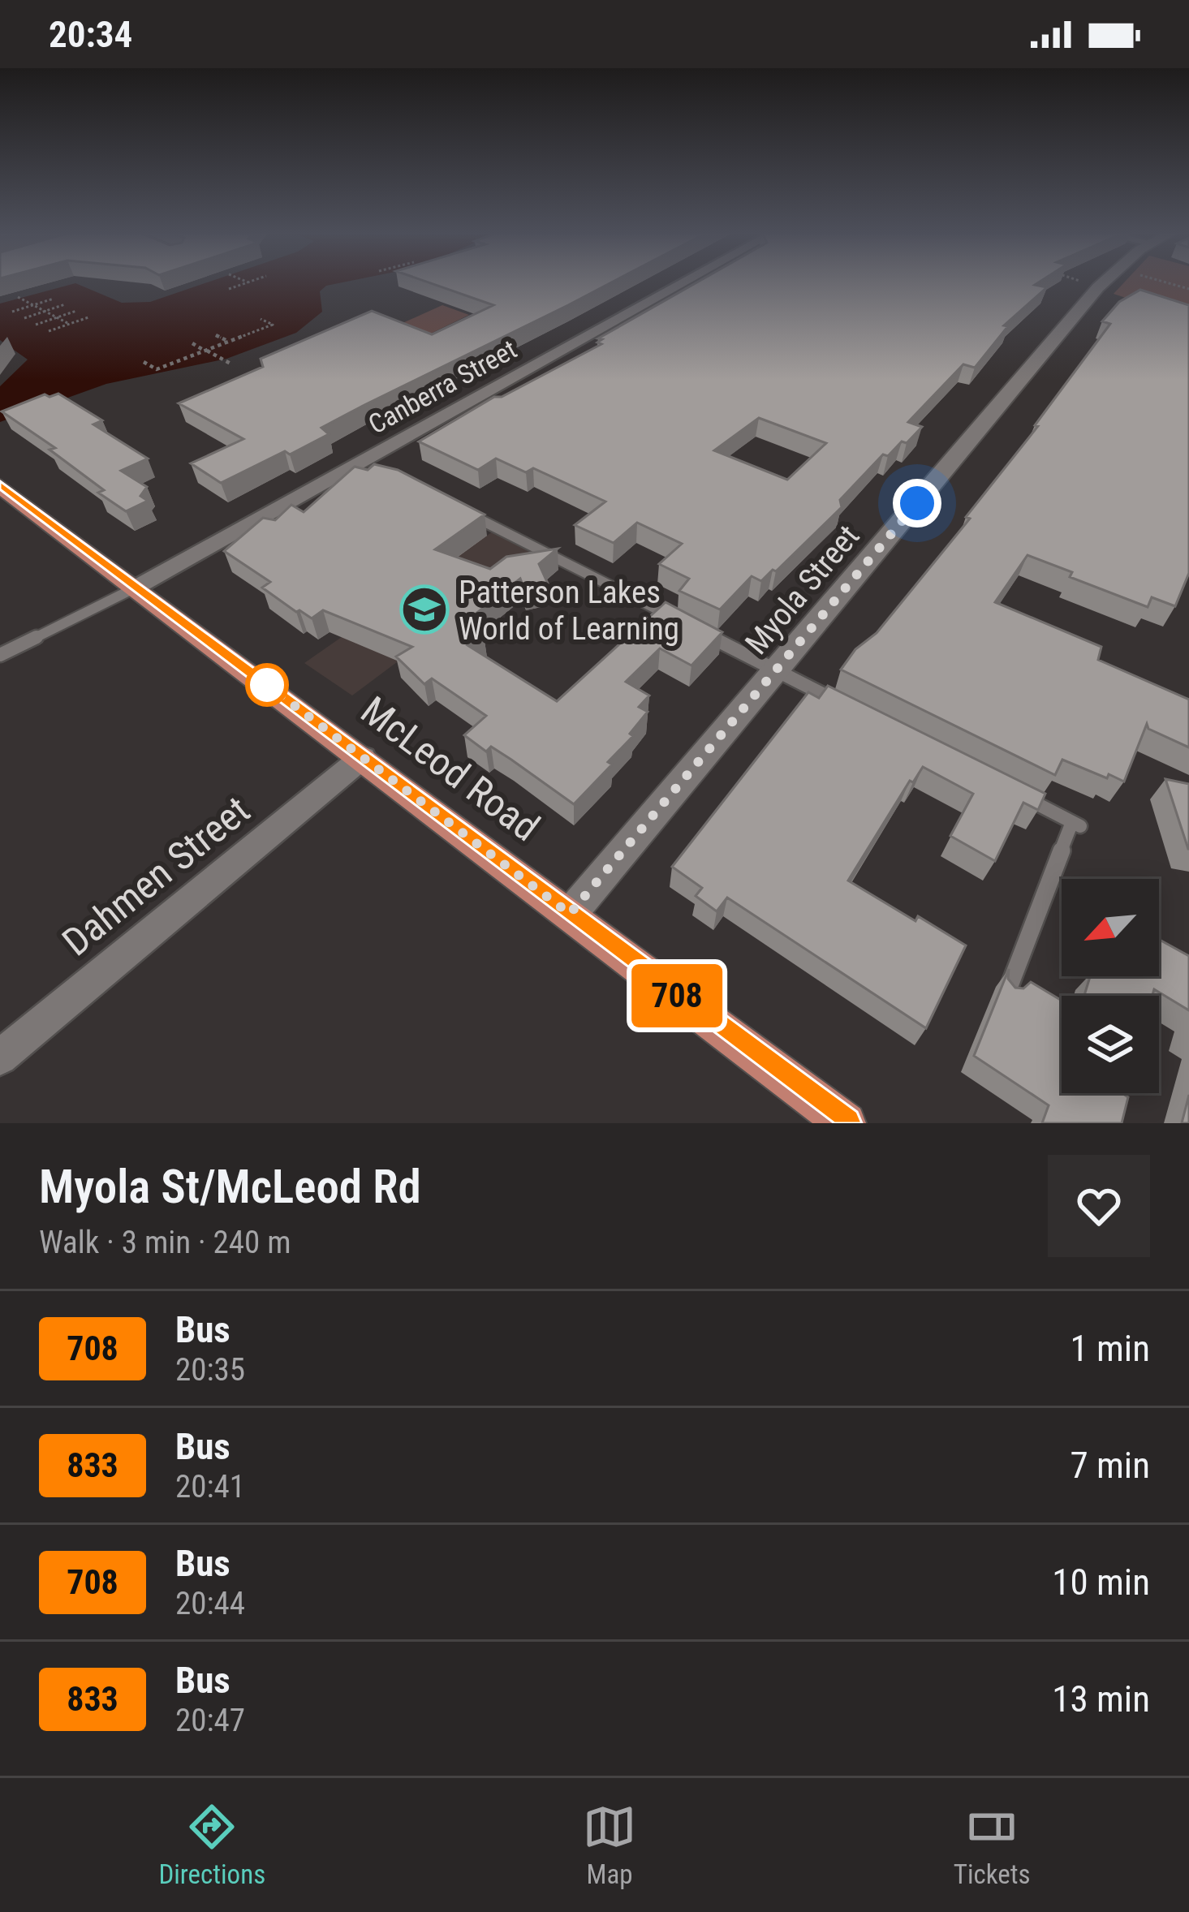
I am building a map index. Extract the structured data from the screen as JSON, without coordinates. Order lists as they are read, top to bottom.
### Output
{
  "streets": {
    "main road": ["McLeod Road"],
    "street": ["Canberra Street", "Myola Street", "Dahmen Street"]
  },
  "crossings": [
    ["Canberra Street", "McLeod Road"],
    ["Myola Street", "McLeod Road"],
    ["McLeod Road", "Dahmen Street"]
  ],
  "places": {
    "school or university": ["Patterson Lakes World of Learning"]
  },
  "lines": ["bus line 708"],
  "north": "bottom left",
  "page": {
    "status": "20:34",
    "on_map": "708",
    "heading": ["Myola St/McLeod Rd", "Walk · 3 min · 240 m"],
    "list": [
      {
        "mark": "708",
        "name": "Bus",
        "note": "20:35",
        "value": "1 min"
      },
      {
        "mark": "833",
        "name": "Bus",
        "note": "20:41",
        "value": "7 min"
      },
      {
        "mark": "708",
        "name": "Bus",
        "note": "20:44",
        "value": "10 min"
      },
      {
        "mark": "833",
        "name": "Bus",
        "note": "20:47",
        "value": "13 min"
      }
    ],
    "tabs": ["Directions", "Map", "Tickets"]
  }
}
